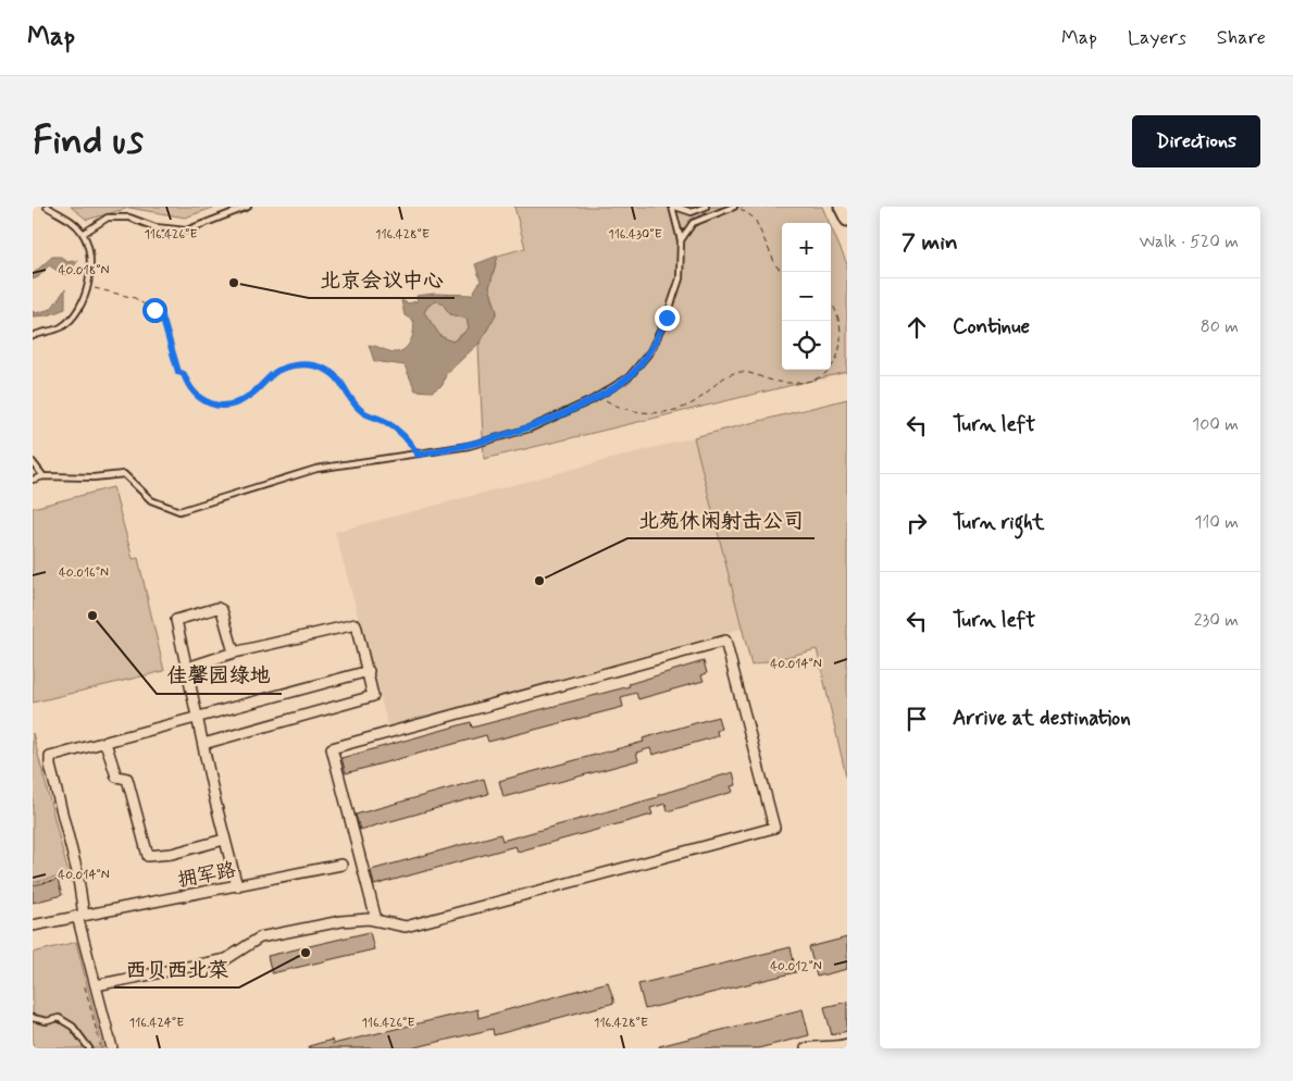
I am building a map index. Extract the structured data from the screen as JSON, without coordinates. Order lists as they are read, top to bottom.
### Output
{
  "streets": {
    "street": ["拥军路"]
  },
  "places": [
    "北京会议中心",
    "北苑休闲射击公司",
    "佳馨园绿地",
    "西贝西北菜"
  ],
  "page": {
    "header": "Map",
    "nav": ["Map", "Layers", "Share"],
    "buttons": "Directions",
    "title": "Find us",
    "heading": ["7 min", "Walk · 520 m"],
    "map_buttons": ["+", "−"],
    "list": [
      ["Continue", "80 m"],
      ["Turn left", "100 m"],
      ["Turn right", "110 m"],
      ["Turn left", "230 m"],
      "Arrive at destination"
    ]
  },
  "coordinates": [
    "116.426°E",
    "116.430°E",
    "116.428°E",
    "40.018°N",
    "40.016°N",
    "40.014°N",
    "40.012°N",
    "116.424°E"
  ]
}
